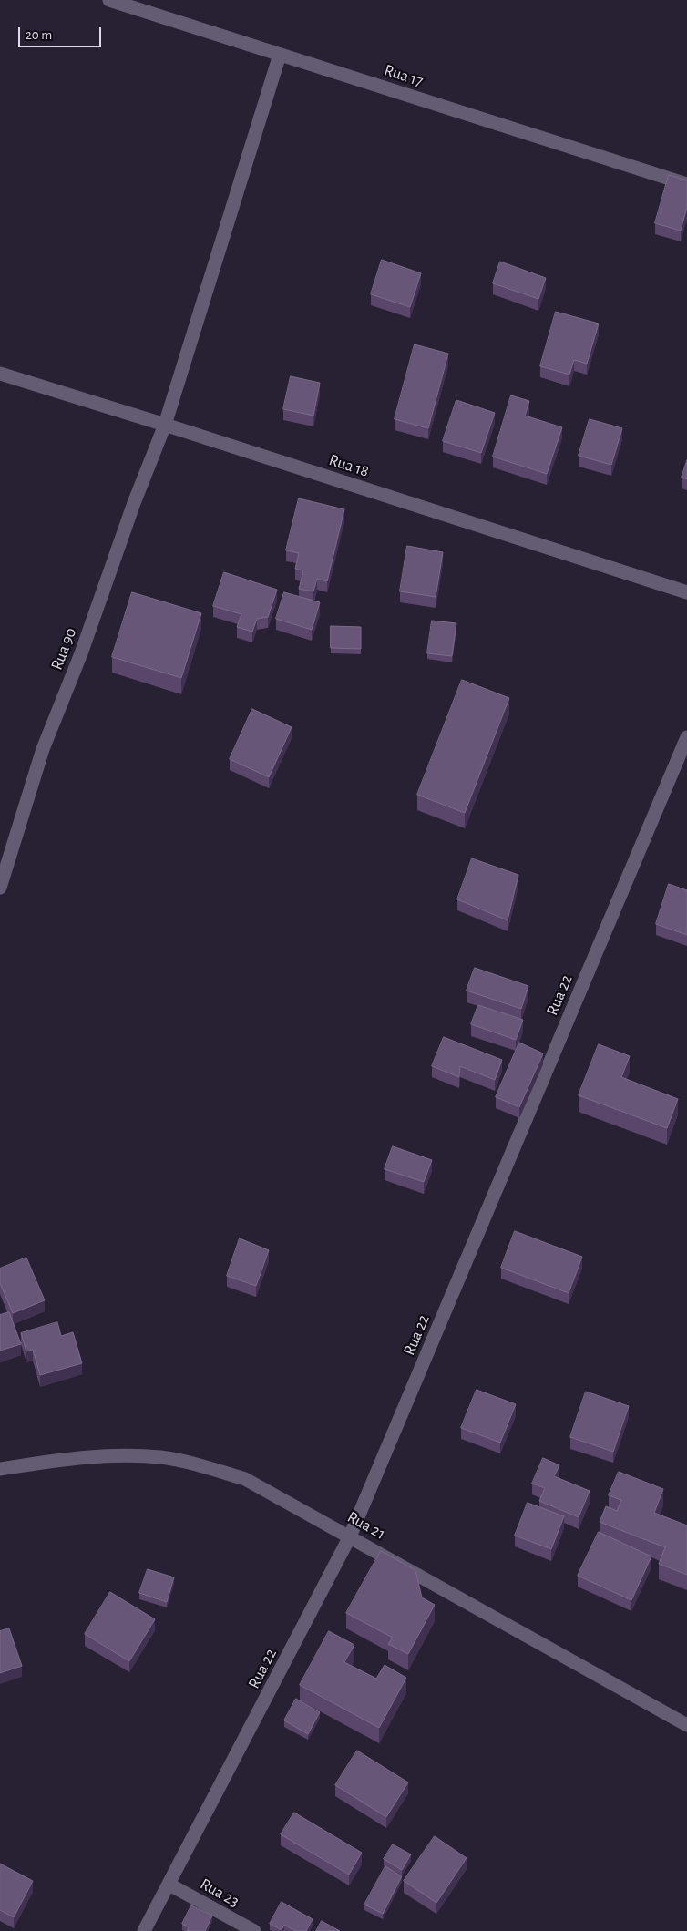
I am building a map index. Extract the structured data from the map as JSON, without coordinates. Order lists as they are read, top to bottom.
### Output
{
  "streets": {
    "street": [
      "Rua 17",
      "Rua 18",
      "Rua 90",
      "Rua 22",
      "Rua 21",
      "Rua 23"
    ]
  },
  "crossings": [
    ["Rua 17", "Rua 90"],
    ["Rua 18", "Rua 90"],
    ["Rua 22", "Rua 21"],
    ["Rua 22", "Rua 23"]
  ],
  "scale_bar": "20 m"
}
